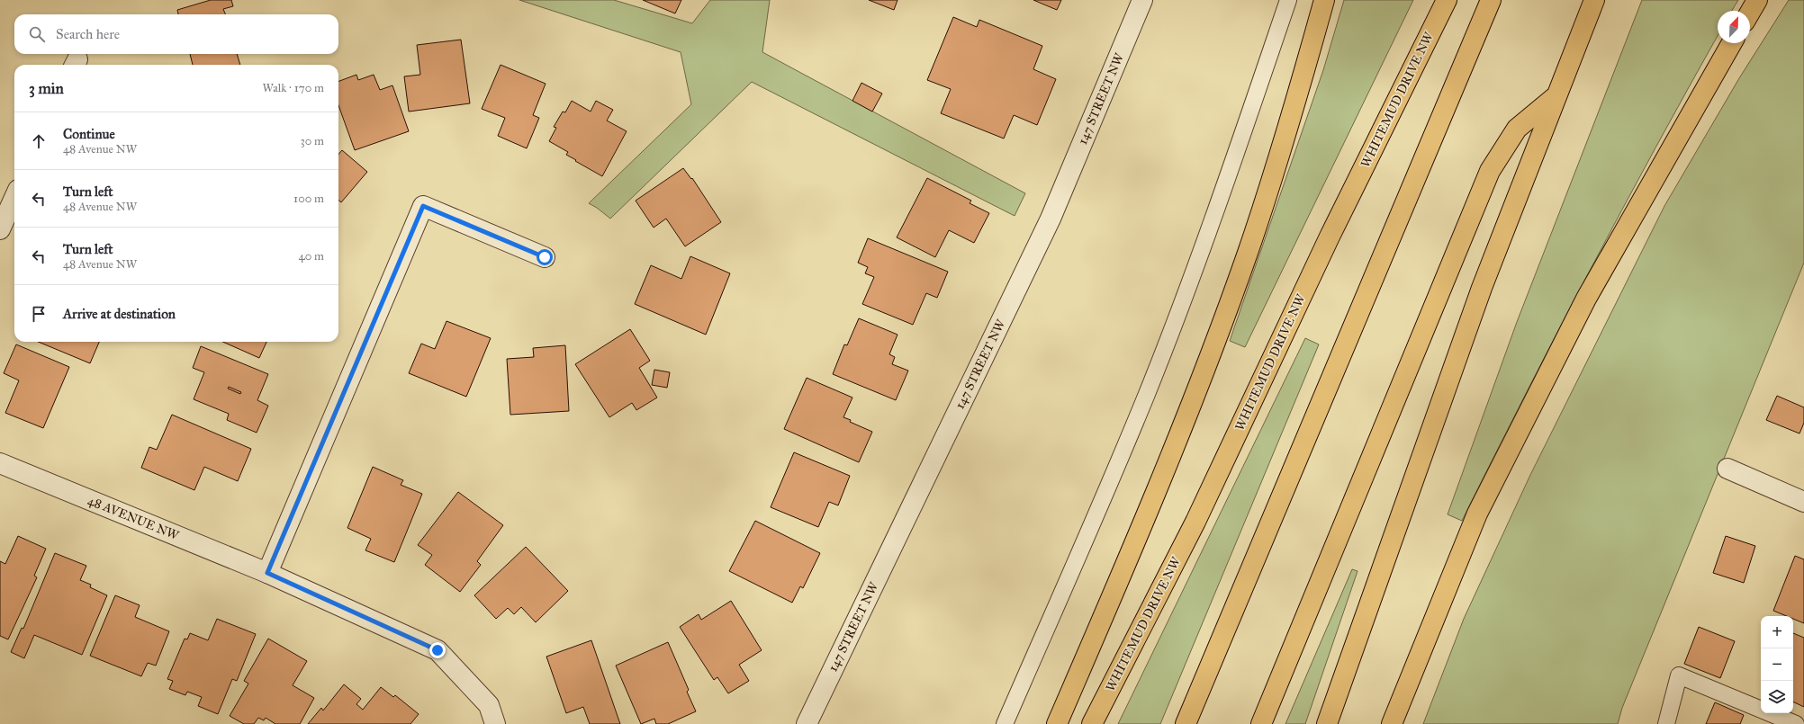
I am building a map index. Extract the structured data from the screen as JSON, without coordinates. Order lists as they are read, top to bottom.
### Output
{
  "streets": {
    "highway": ["WHITEMUD DRIVE NW"],
    "street": ["147 STREET NW", "48 AVENUE NW"]
  },
  "north": "top right",
  "page": {
    "search": "Search here",
    "heading": ["3 min", "Walk · 170 m"],
    "list": [
      ["Continue", "48 Avenue NW", "30 m"],
      ["Turn left", "48 Avenue NW", "100 m"],
      ["Turn left", "48 Avenue NW", "40 m"],
      "Arrive at destination"
    ],
    "map_buttons": ["+", "−"]
  }
}
